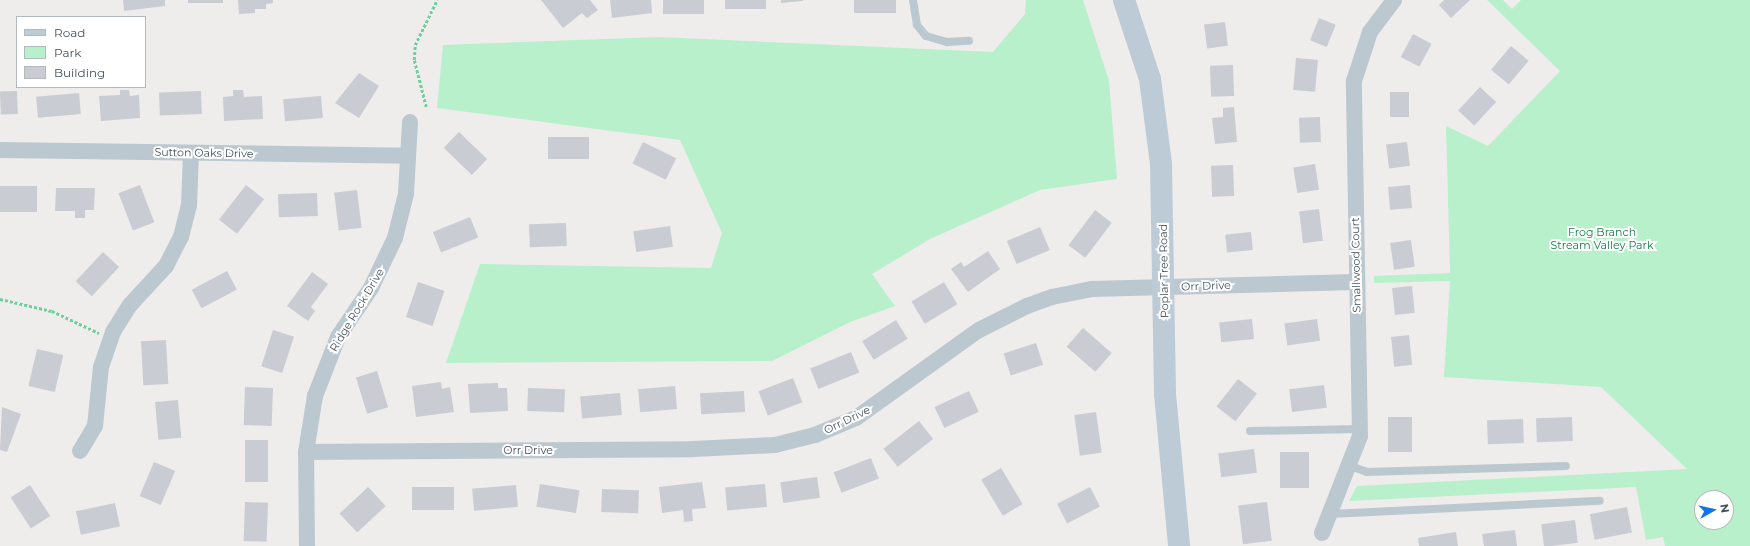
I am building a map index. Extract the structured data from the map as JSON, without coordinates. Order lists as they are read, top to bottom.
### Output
{
  "streets": {
    "main road": ["Poplar Tree Road"],
    "street": [
      "Sutton Oaks Drive",
      "Smallwood Court",
      "Orr Drive",
      "Ridge Rock Drive"
    ]
  },
  "crossings": [
    ["Sutton Oaks Drive", "Ridge Rock Drive"],
    ["Smallwood Court", "Orr Drive"],
    ["Poplar Tree Road", "Orr Drive"],
    ["Orr Drive", "Ridge Rock Drive"]
  ],
  "parks": ["Frog Branch Stream Valley Park"],
  "legend": ["Road", "Park", "Building"],
  "north": "right"
}
